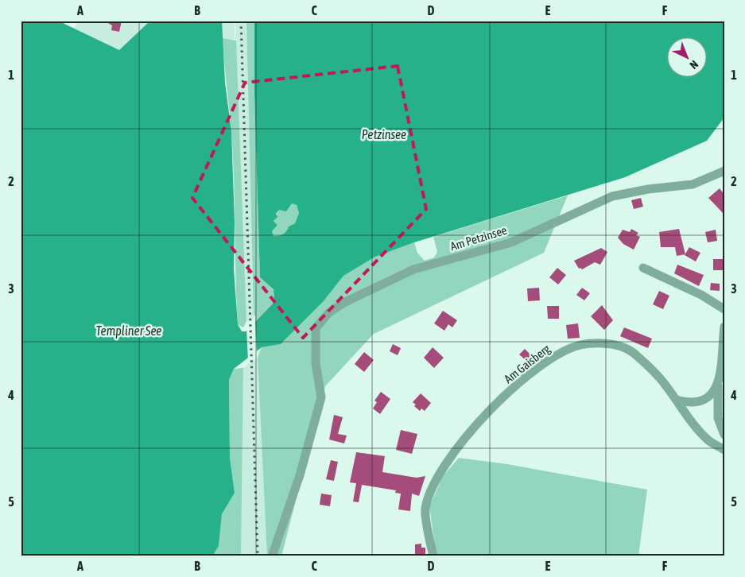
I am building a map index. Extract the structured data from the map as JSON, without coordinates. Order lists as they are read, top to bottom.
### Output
{
  "streets": {
    "street": ["Am Petzinsee", "Am Gaisberg"]
  },
  "water": ["Petzinsee", "Templiner See"],
  "north": "bottom right",
  "grid": {
    "columns": [
      "A",
      "B",
      "C",
      "D",
      "E",
      "F"
    ],
    "rows": [
      "1",
      "2",
      "3",
      "4",
      "5"
    ]
  }
}
